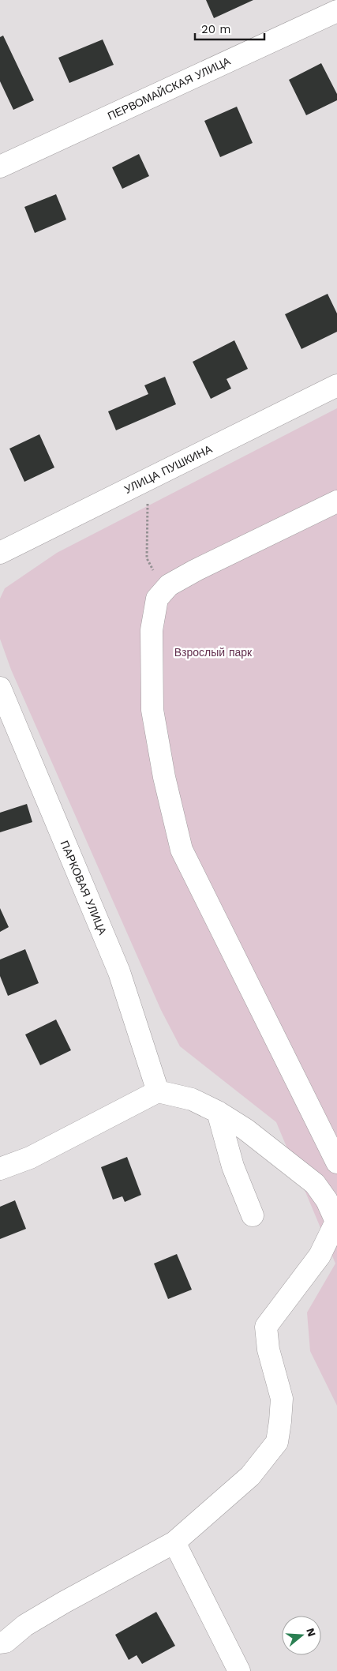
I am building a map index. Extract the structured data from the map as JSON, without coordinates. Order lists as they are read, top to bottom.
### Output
{
  "streets": {
    "street": ["ПЕРВОМАЙСКАЯ УЛИЦА", "УЛИЦА ПУШКИНА", "ПАРКОВАЯ УЛИЦА"]
  },
  "parks": ["Взрослый парк"],
  "scale_bar": "20 m",
  "north": "right"
}
